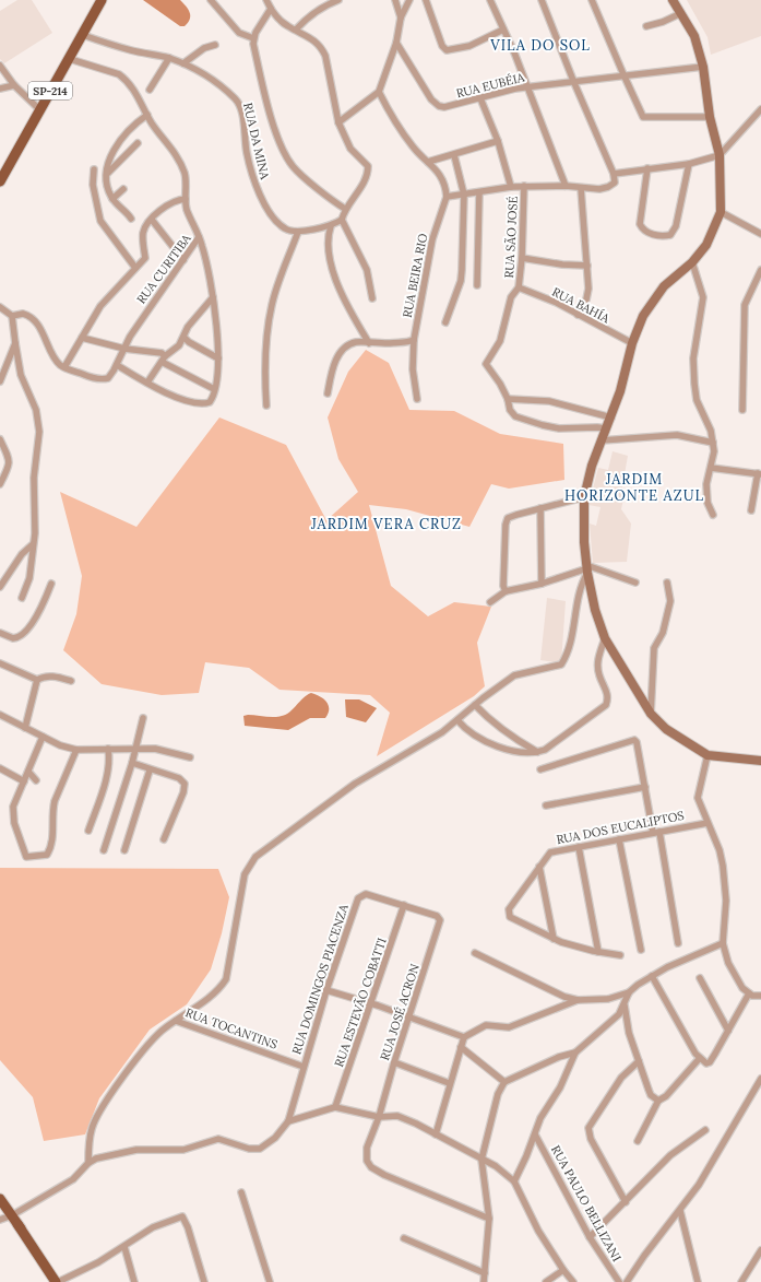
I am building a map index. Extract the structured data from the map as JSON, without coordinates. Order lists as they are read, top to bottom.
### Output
{
  "streets": {
    "main road": ["SP-214"],
    "street": [
      "RUA EUBÉIA",
      "RUA DA MINA",
      "RUA SÃO JOSÉ",
      "RUA CURITIBA",
      "RUA BEIRA RIO",
      "RUA BAHÍA",
      "RUA DOS EUCALIPTOS",
      "RUA DOMINGOS PIACENZA",
      "RUA ESTEVÃO COBATTI",
      "RUA JOSÉ ACRON",
      "RUA TOCANTINS",
      "RUA PAULO BELLIZANI"
    ]
  },
  "crossings": [
    ["SP-214", "RUA DA MINA"],
    ["RUA SÃO JOSÉ", "RUA BAHÍA"],
    ["RUA DOMINGOS PIACENZA", "RUA ESTEVÃO COBATTI"],
    ["RUA DOMINGOS PIACENZA", "RUA JOSÉ ACRON"],
    ["RUA DOMINGOS PIACENZA", "RUA TOCANTINS"]
  ],
  "districts": ["VILA DO SOL", "JARDIM HORIZONTE AZUL", "JARDIM VERA CRUZ"]
}
